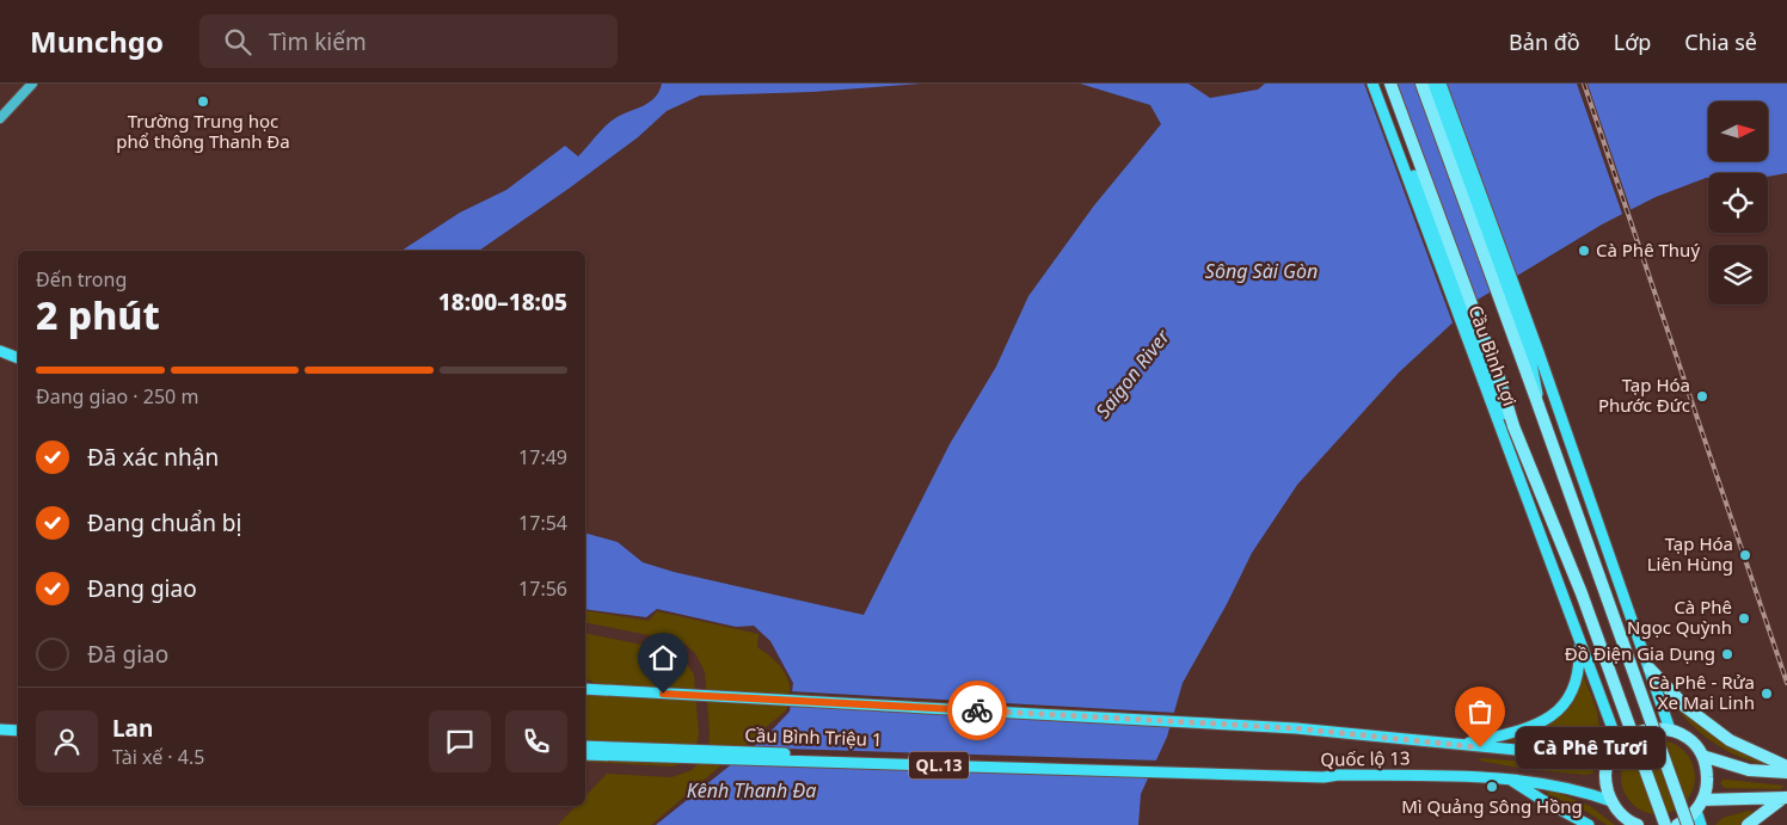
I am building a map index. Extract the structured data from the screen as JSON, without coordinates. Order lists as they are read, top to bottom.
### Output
{
  "streets": {
    "highway": ["Cầu Bình Lợi"],
    "main road": ["Cầu Bình Triệu 1", "Quốc lộ 13", "QL.13"]
  },
  "crossings": [
    ["Cầu Bình Lợi", "Quốc lộ 13"],
    ["Cầu Bình Triệu 1", "Quốc lộ 13"]
  ],
  "water": ["Sông Sài Gòn", "Saigon River", "Kênh Thanh Đa"],
  "places": [
    "Trường Trung học phổ thông Thanh Đa",
    "Cà Phê Thuý",
    "Tạp Hóa Phước Đức",
    "Tạp Hóa Liên Hùng",
    "Cà Phê Ngọc Quỳnh",
    "Đồ Điện Gia Dụng",
    "Cà Phê - Rửa Xe Mai Linh",
    "Cà Phê Tươi",
    "Mì Quảng Sông Hồng"
  ],
  "north": "right",
  "page": {
    "header": "Munchgo",
    "search": "Tìm kiếm",
    "nav": ["Bản đồ", "Lớp", "Chia sẻ"],
    "heading": ["2 phút", "Đến trong", "18:00–18:05"],
    "panel": ["Lan", "Tài xế · 4.5"],
    "bar": "Đang giao · 250 m",
    "list": [
      ["Đã xác nhận", "17:49"],
      ["Đang chuẩn bị", "17:54"],
      ["Đang giao", "17:56"],
      "Đã giao"
    ],
    "bubble": "Cà Phê Tươi"
  }
}
